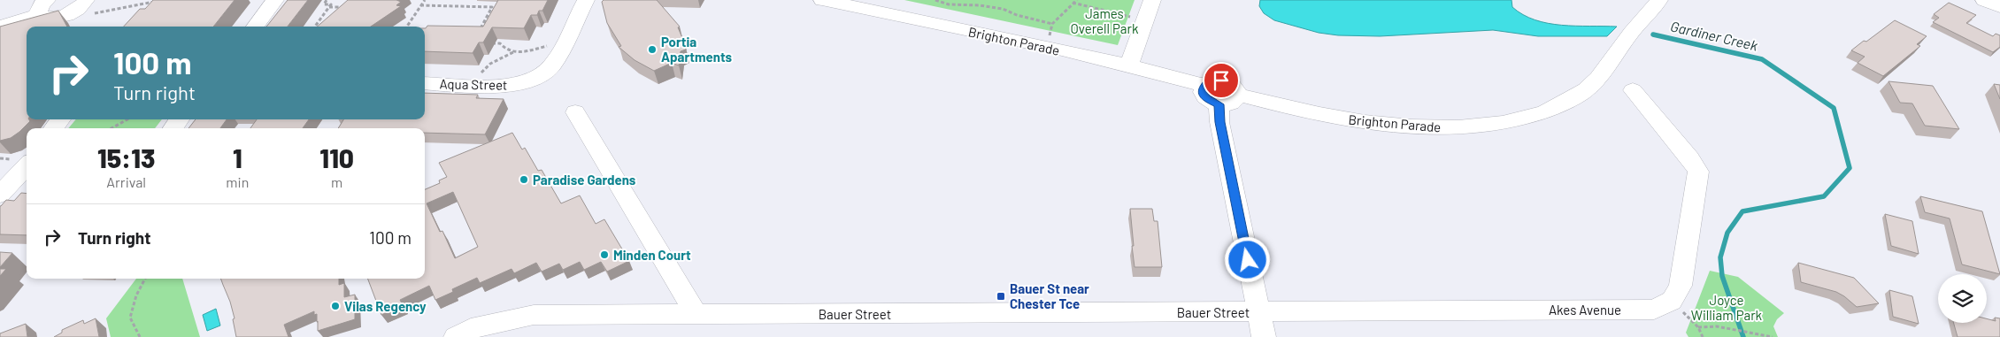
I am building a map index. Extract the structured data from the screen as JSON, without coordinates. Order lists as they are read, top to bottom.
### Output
{
  "streets": {
    "street": [
      "Brighton Parade",
      "Aqua Street",
      "Akes Avenue",
      "Bauer Street"
    ]
  },
  "crossings": [
    ["Akes Avenue", "Bauer Street"]
  ],
  "water": ["Gardiner Creek"],
  "parks": ["James Overell Park", "Joyce William Park"],
  "places": {
    "other": [
      "Portia Apartments",
      "Paradise Gardens",
      "Minden Court",
      "Vilas Regency"
    ],
    "transit": ["Bauer St near Chester Tce"]
  },
  "page": {
    "turn": ["100 m", "Turn right"],
    "eta": [
      "15:13",
      "Arrival",
      "1",
      "min",
      "110",
      "m"
    ],
    "list": [
      {
        "name": "Turn right",
        "value": "100 m"
      }
    ]
  }
}
